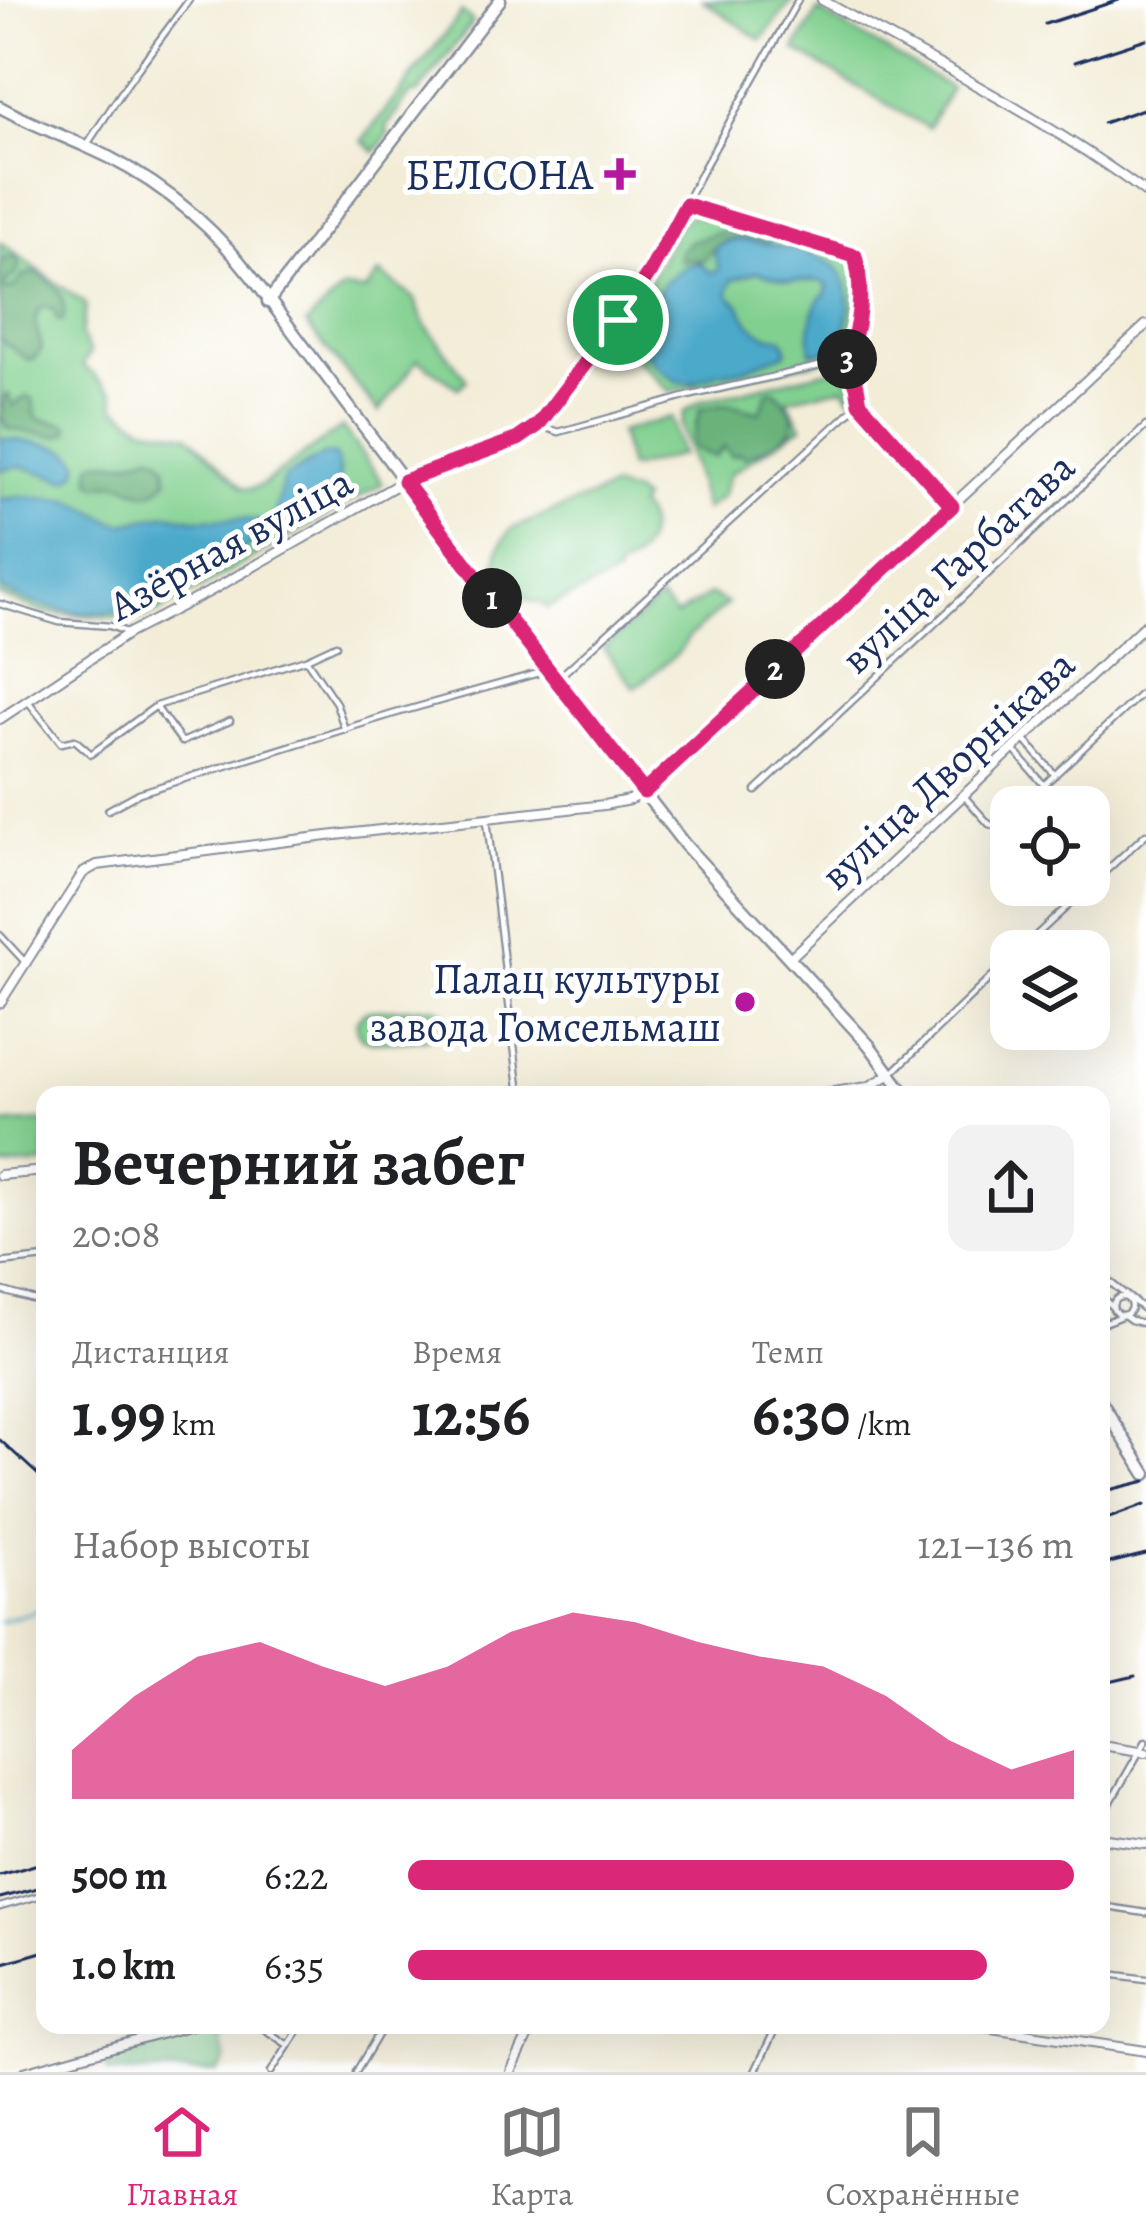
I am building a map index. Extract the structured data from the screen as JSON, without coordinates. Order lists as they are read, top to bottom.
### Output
{
  "streets": {
    "street": ["Азёрная вуліца", "вуліца Гарбатава", "вуліца Дворнікава"]
  },
  "places": {
    "health": ["БЕЛСОНА"],
    "other": ["Палац культуры завода Гомсельмаш"]
  },
  "page": {
    "pins": ["3", "1", "2"],
    "heading": ["Вечерний забег", "20:08"],
    "stats": [
      ["Дистанция", "1.99 km"],
      ["Время", "12:56"],
      ["Темп", "6:30 /km"]
    ],
    "chart": ["Набор высоты", "121–136 m"],
    "list": [
      {
        "name": "500 m",
        "note": "6:22"
      },
      {
        "name": "1.0 km",
        "note": "6:35"
      }
    ],
    "tabs": ["Главная", "Карта", "Сохранённые"]
  }
}
